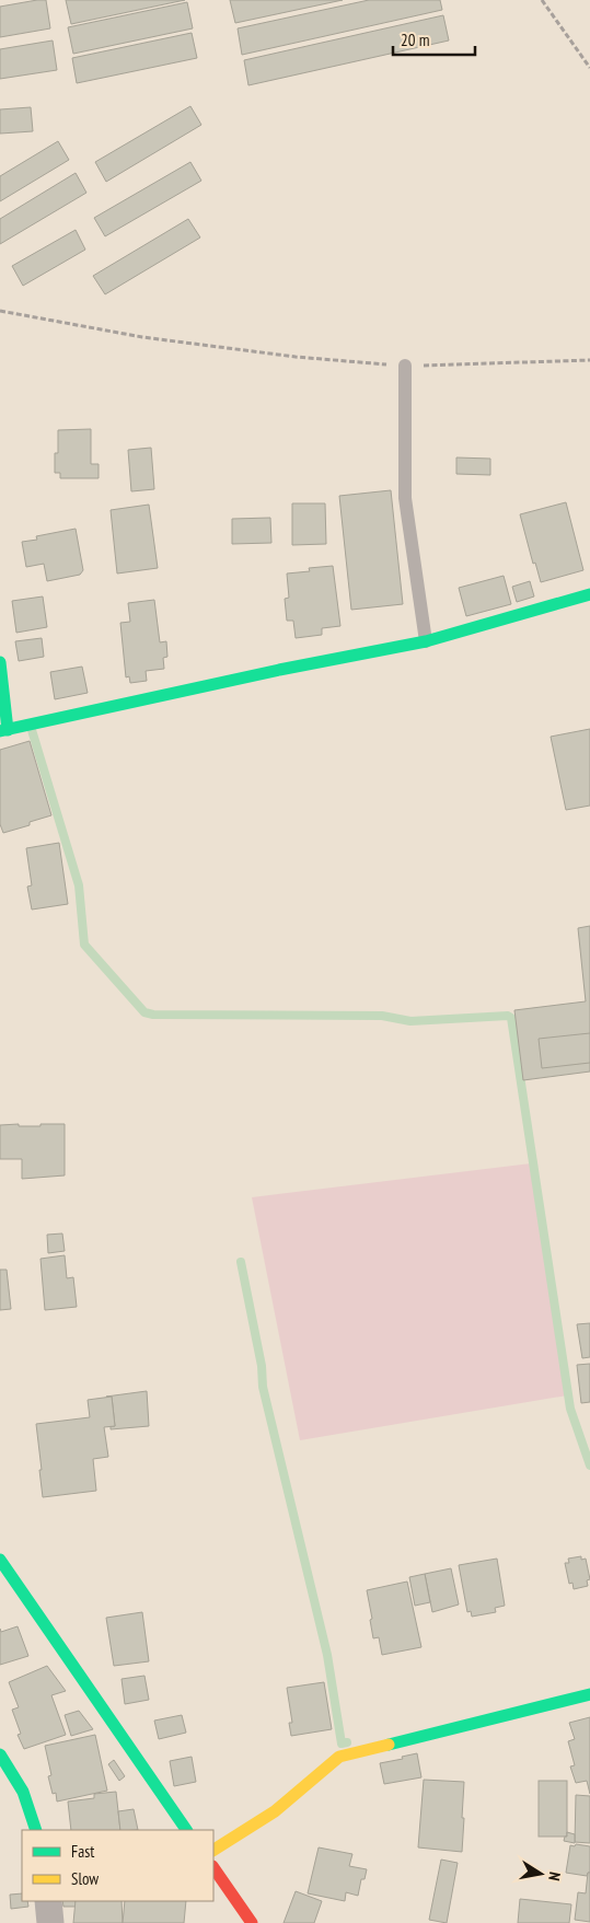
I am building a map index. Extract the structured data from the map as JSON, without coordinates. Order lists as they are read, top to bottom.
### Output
{
  "legend": ["Fast", "Slow"],
  "scale_bar": "20 m",
  "north": "right"
}
